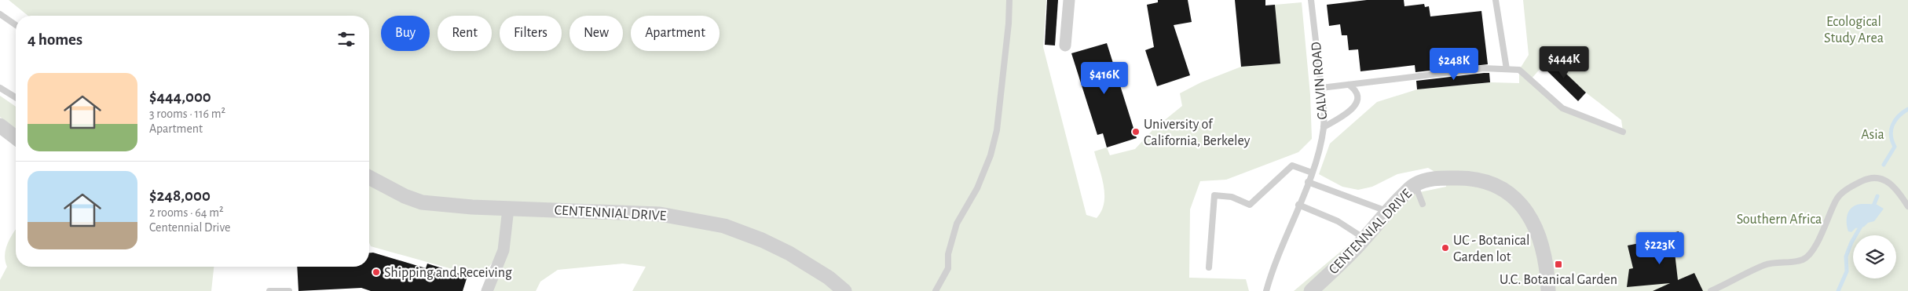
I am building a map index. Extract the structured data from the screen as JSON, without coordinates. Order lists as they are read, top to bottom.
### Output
{
  "streets": {
    "street": ["CENTENNIAL DRIVE"],
    "lane": ["CALVIN ROAD"]
  },
  "parks": ["Ecological Study Area", "Asia", "Southern Africa"],
  "places": {
    "other": ["University of California, Berkeley", "UC - Botanical Garden lot", "Shipping and Receiving"],
    "transit": ["U.C. Botanical Garden"]
  },
  "page": {
    "chip": [
      "Buy",
      "Rent",
      "Filters",
      "New",
      "Apartment"
    ],
    "heading": "4 homes",
    "price": [
      "$444K",
      "$248K",
      "$416K",
      "$223K"
    ],
    "list": [
      {
        "name": "$444,000",
        "note": "3 rooms · 116 m² · Apartment"
      },
      {
        "name": "$248,000",
        "note": "2 rooms · 64 m² · Centennial Drive"
      }
    ]
  }
}
